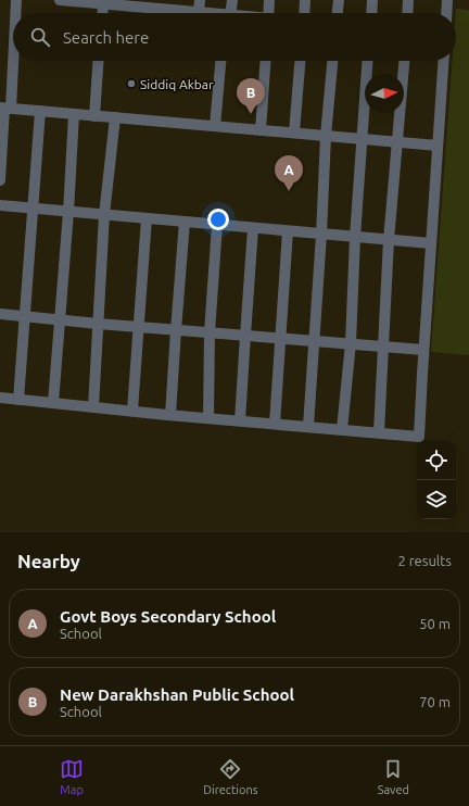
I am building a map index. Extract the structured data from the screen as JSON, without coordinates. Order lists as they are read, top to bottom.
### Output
{
  "places": ["Siddiq Akbar"],
  "north": "right",
  "page": {
    "search": "Search here",
    "pins": ["B", "A"],
    "heading": ["Nearby", "2 results"],
    "list": [
      {
        "mark": "A",
        "name": "Govt Boys Secondary School",
        "note": "School",
        "value": "50 m"
      },
      {
        "mark": "B",
        "name": "New Darakhshan Public School",
        "note": "School",
        "value": "70 m"
      }
    ],
    "nav": ["Map", "Directions", "Saved"]
  }
}
